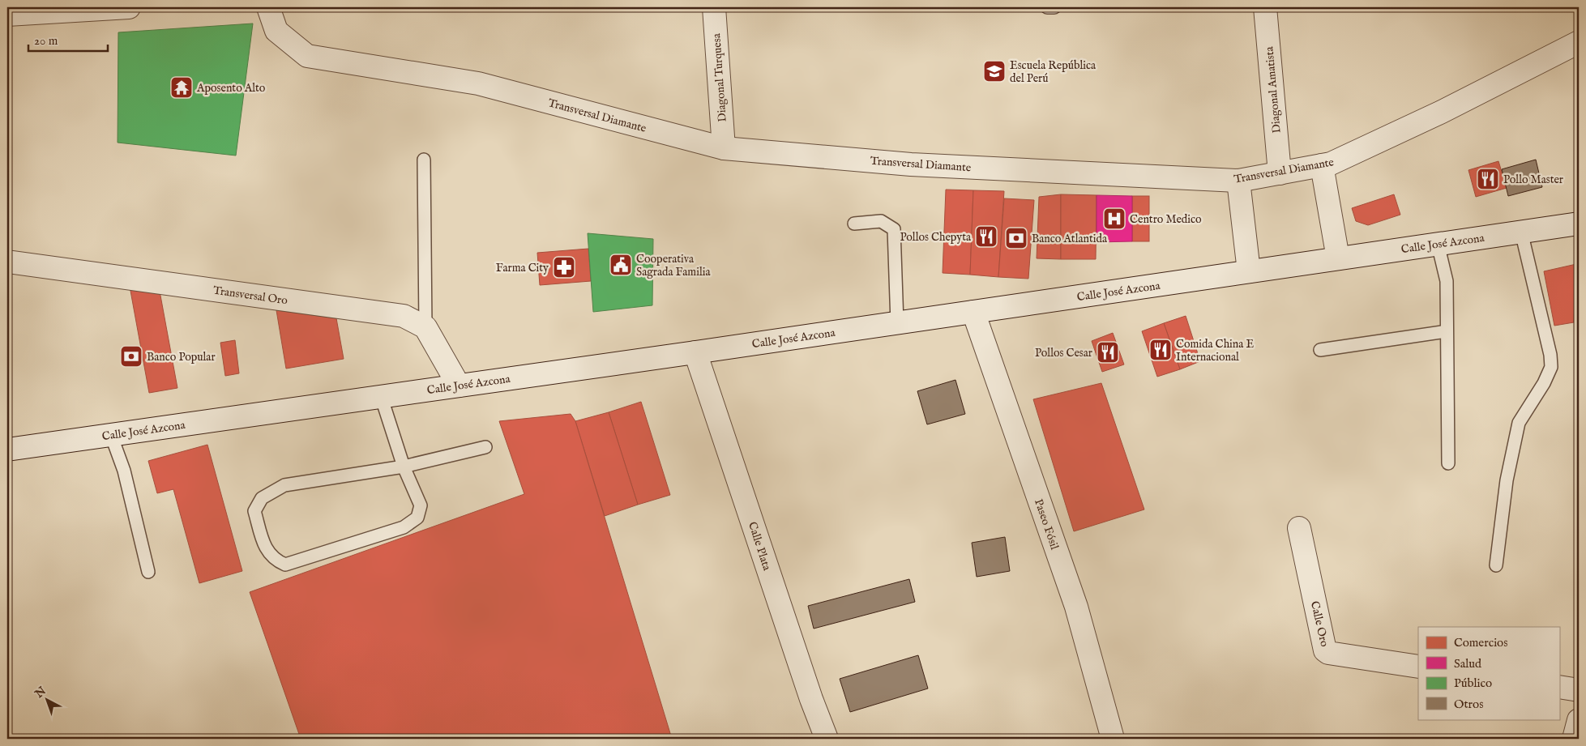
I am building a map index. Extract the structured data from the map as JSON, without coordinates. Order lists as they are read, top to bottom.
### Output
{
  "streets": {
    "street": [
      "Diagonal Turquesa",
      "Diagonal Amatista",
      "Transversal Diamante",
      "Calle José Azcona",
      "Transversal Oro",
      "Paseo Fósil",
      "Calle Plata",
      "Calle Oro"
    ]
  },
  "crossings": [
    ["Diagonal Turquesa", "Transversal Diamante"],
    ["Diagonal Amatista", "Transversal Diamante"],
    ["Calle José Azcona", "Paseo Fósil"],
    ["Calle José Azcona", "Calle Plata"]
  ],
  "places": {
    "school or university": ["Escuela República del Perú"],
    "temple": ["Aposento Alto"],
    "restaurant": [
      "Pollo Master",
      "Pollos Chepyta",
      "Comida China E Internacional",
      "Pollos Cesar"
    ],
    "hospital": ["Centro Medico"],
    "bank": ["Banco Atlantida", "Banco Popular"],
    "public building": ["Cooperativa Sagrada Familia"],
    "pharmacy": ["Farma City"]
  },
  "legend": [
    "Comercios",
    "Salud",
    "Público",
    "Otros"
  ],
  "scale_bar": "20 m",
  "north": "top left"
}
